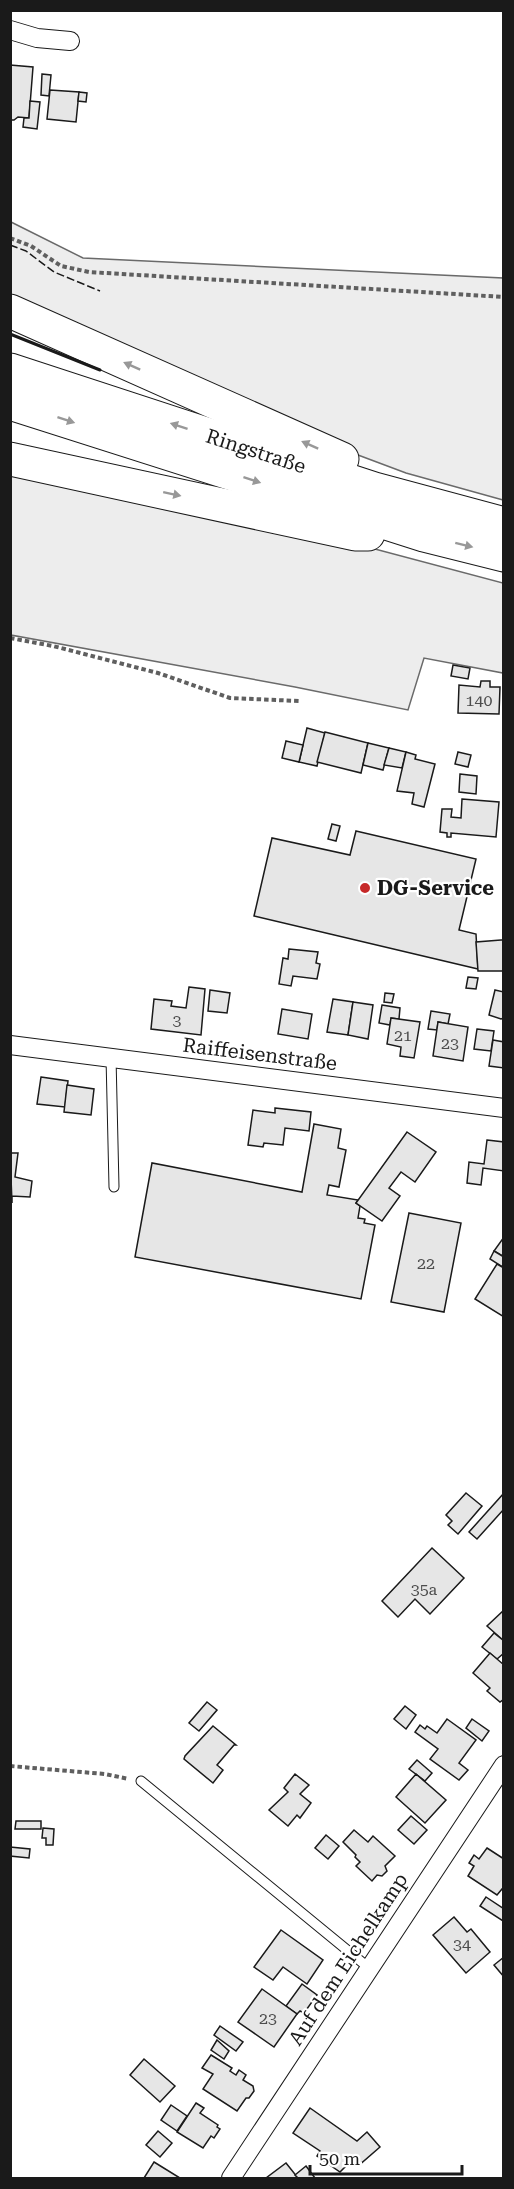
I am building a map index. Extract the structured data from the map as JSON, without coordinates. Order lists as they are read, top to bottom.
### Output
{
  "streets": {
    "highway": ["Ringstraße"],
    "street": ["Raiffeisenstraße", "Auf dem Eichelkamp"]
  },
  "places": ["DG-Service"],
  "house_numbers": [
    "140",
    "3",
    "21",
    "23",
    "22",
    "35a",
    "34",
    "23"
  ],
  "scale_bar": "50 m"
}
